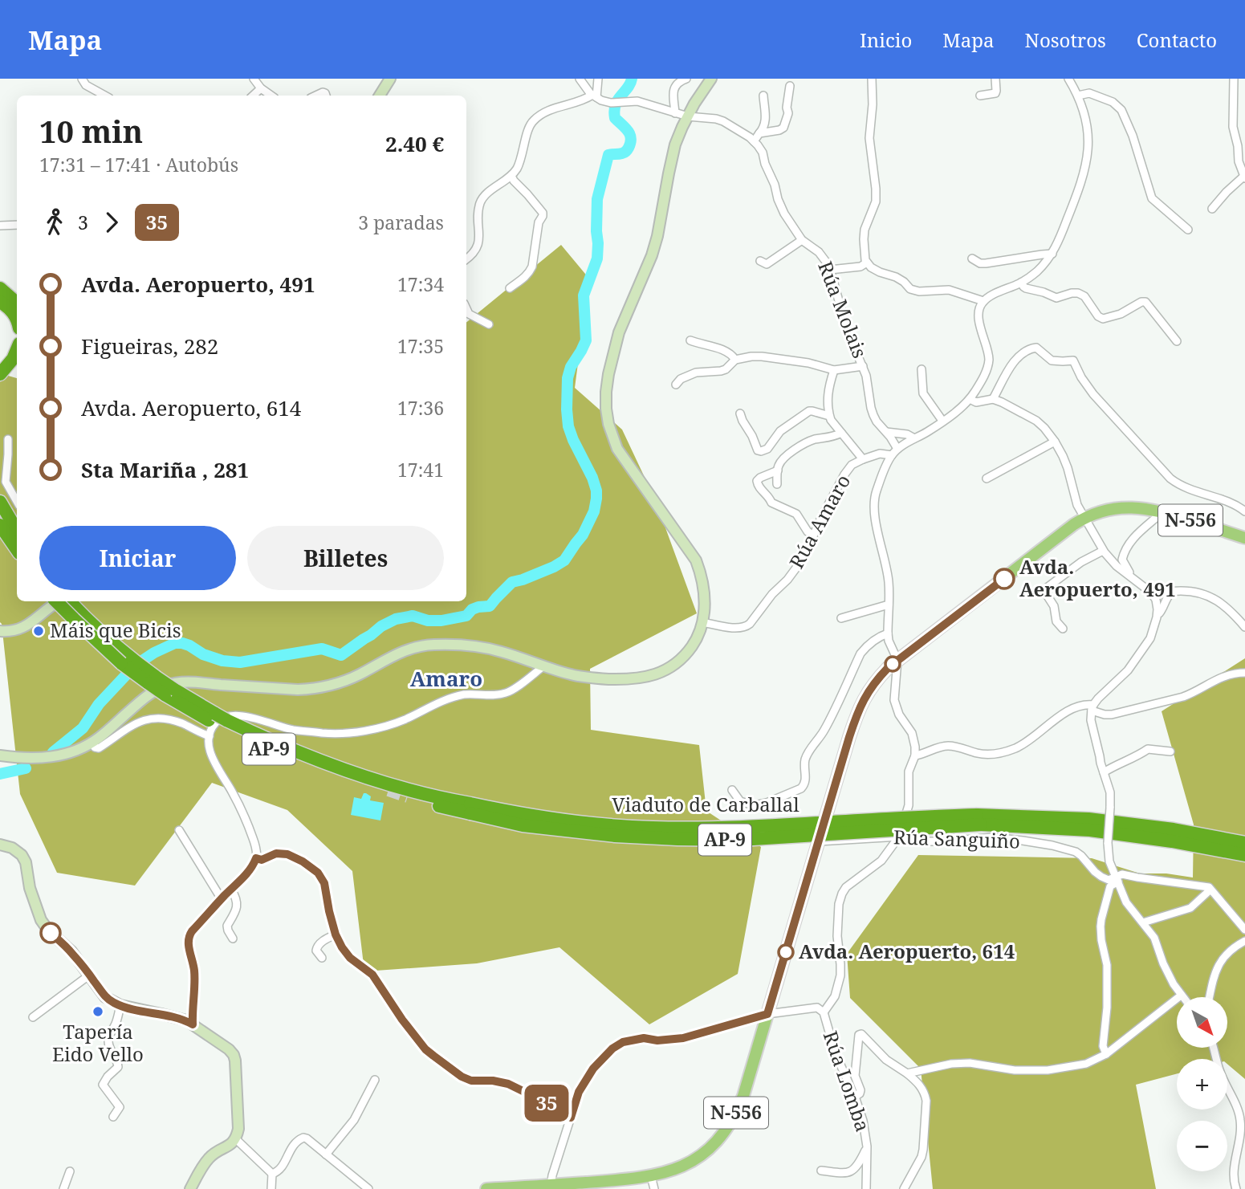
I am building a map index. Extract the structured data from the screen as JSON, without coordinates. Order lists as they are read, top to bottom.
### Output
{
  "streets": {
    "highway": ["AP-9", "Viaduto de Carballal"],
    "main road": ["N-556"],
    "street": [
      "Rúa Molais",
      "Rúa Amaro",
      "Rúa Sanguiño",
      "Rúa Lomba"
    ]
  },
  "crossings": [
    ["N-556", "Rúa Sanguiño"],
    ["AP-9", "Viaduto de Carballal"]
  ],
  "districts": ["Amaro"],
  "places": [
    "Avda. Aeropuerto, 491",
    "Máis que Bicis",
    "Avda. Aeropuerto, 614",
    "Tapería Eido Vello"
  ],
  "lines": ["bus line 35"],
  "north": "bottom right",
  "page": {
    "header": "Mapa",
    "nav": [
      "Inicio",
      "Mapa",
      "Nosotros",
      "Contacto"
    ],
    "on_map": "35",
    "heading": ["10 min", "17:31 – 17:41 · Autobús", "2.40 €"],
    "legs": ["3", "35", "3 paradas"],
    "list": [
      {
        "name": "Avda. Aeropuerto, 491",
        "value": "17:34"
      },
      {
        "name": "Figueiras, 282",
        "value": "17:35"
      },
      {
        "name": "Avda. Aeropuerto, 614",
        "value": "17:36"
      },
      {
        "name": "Sta Mariña , 281",
        "value": "17:41"
      }
    ],
    "buttons": ["Iniciar", "Billetes"],
    "map_buttons": ["+", "−"]
  }
}
